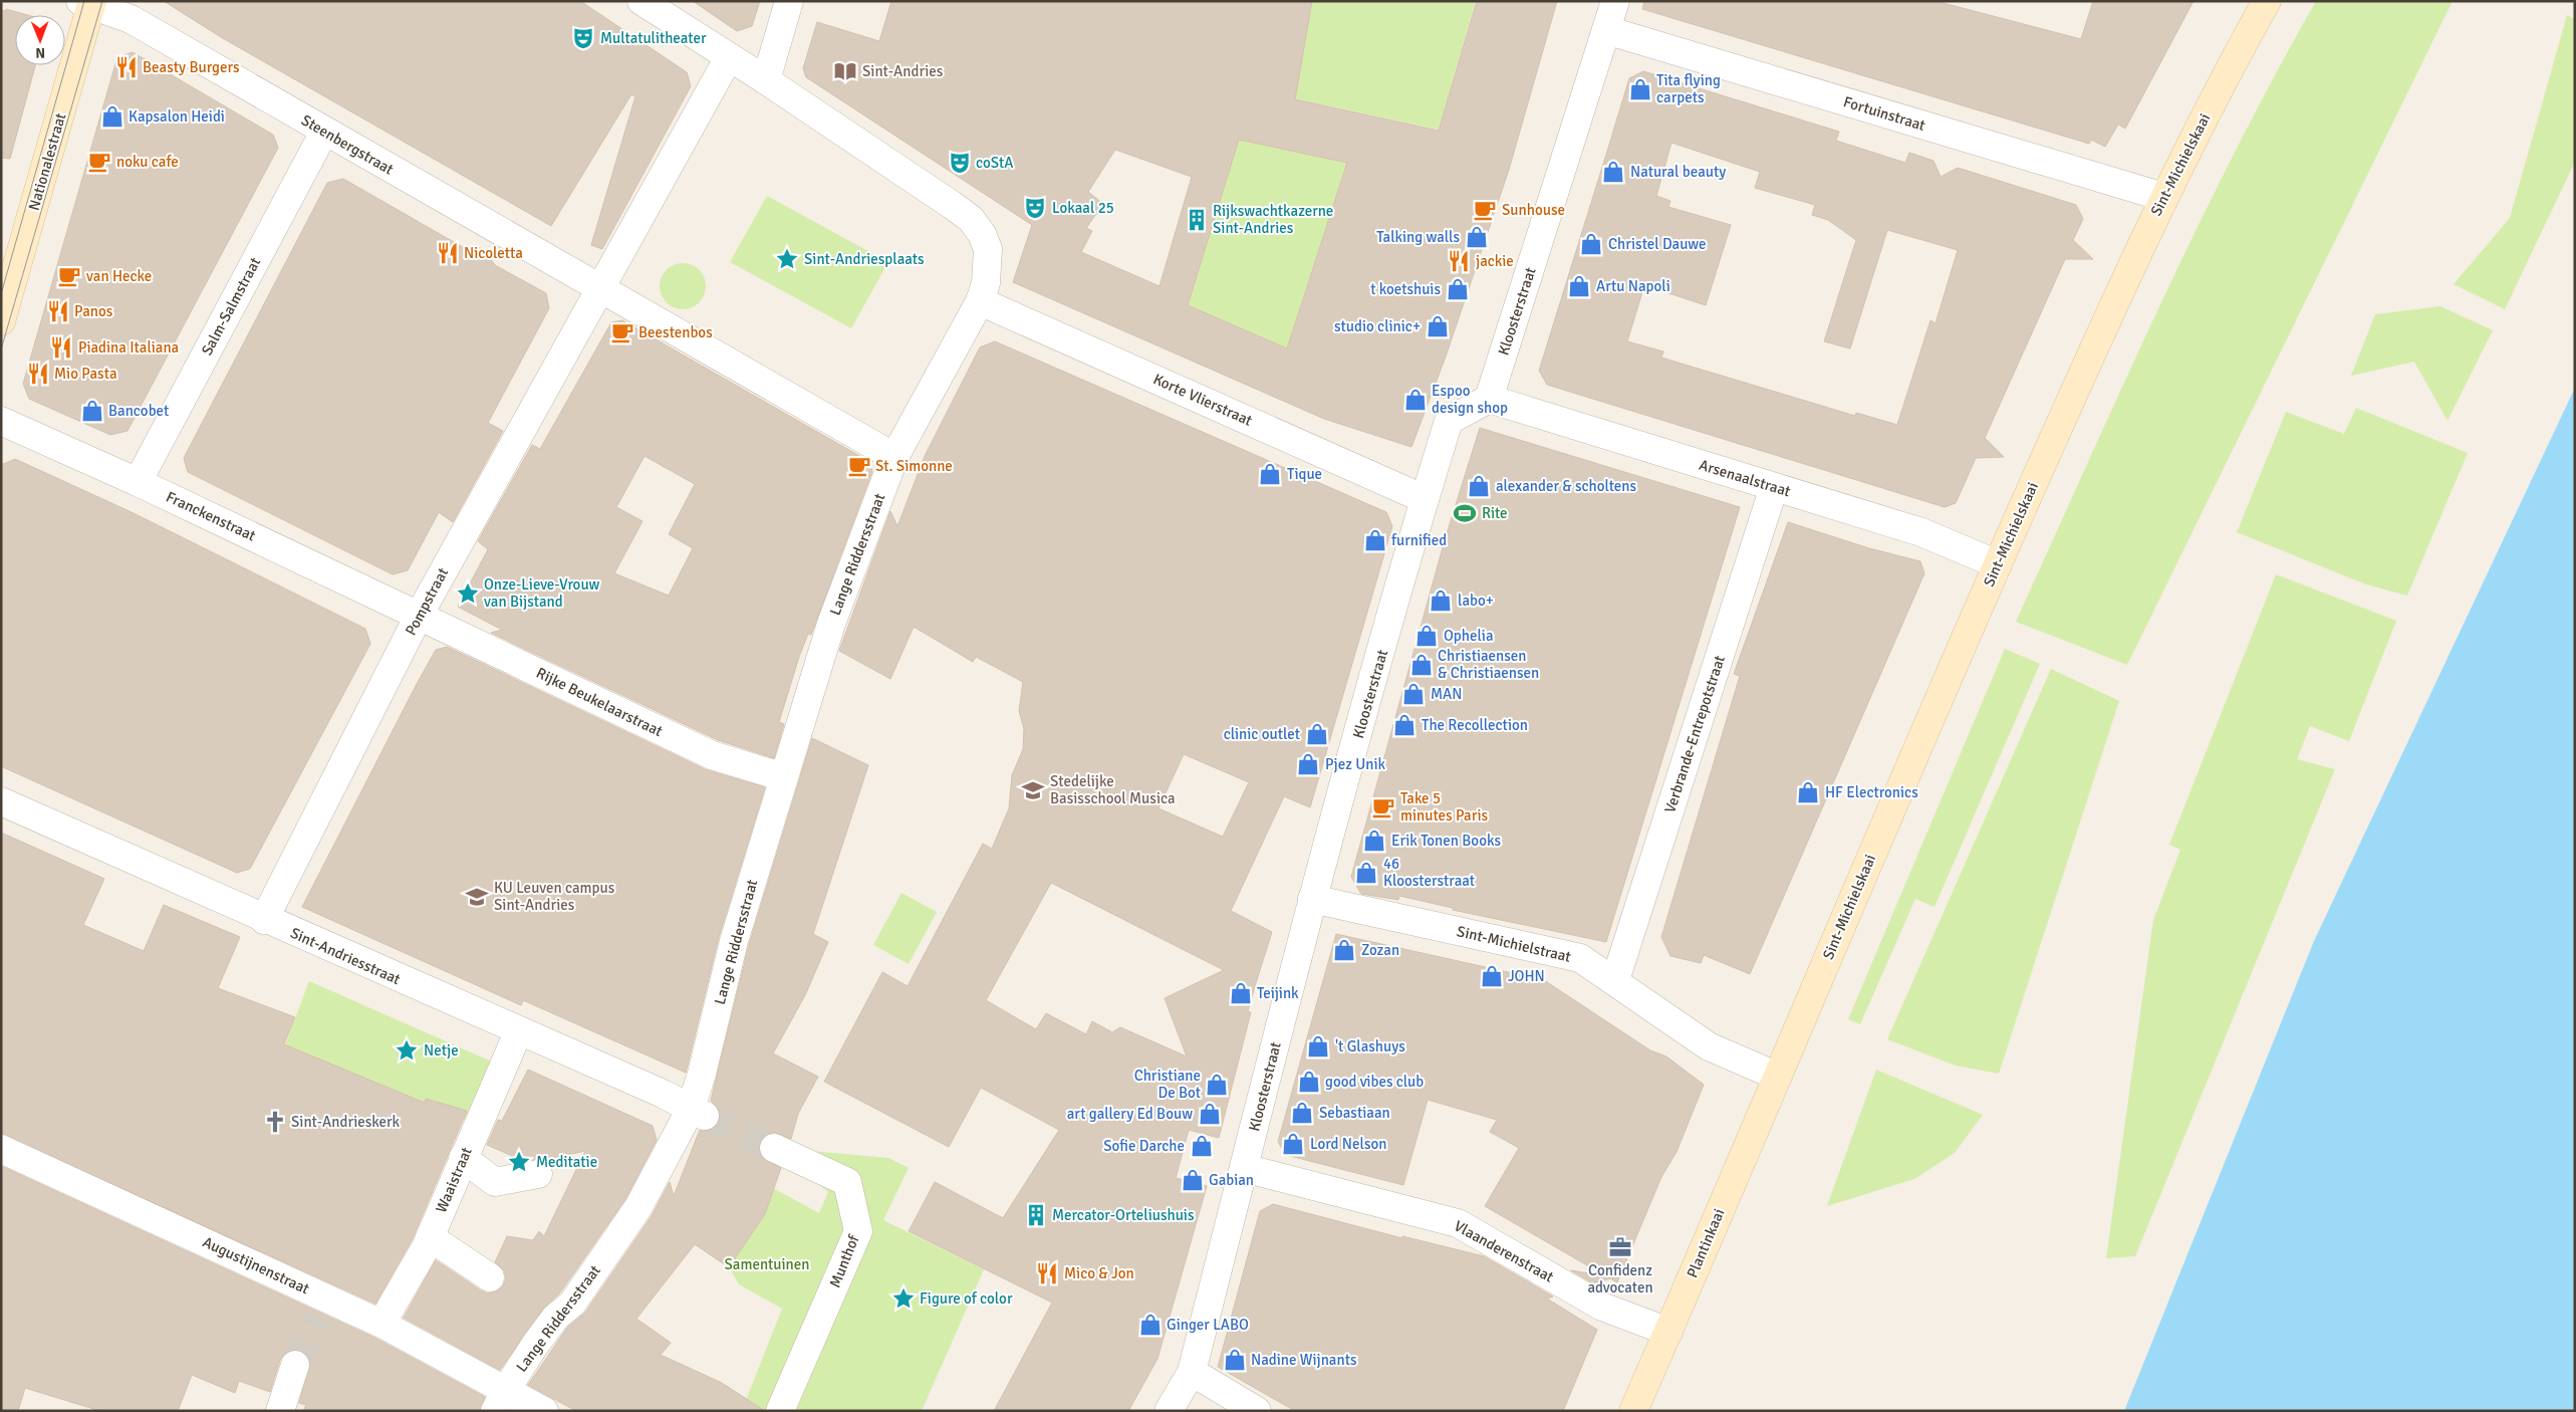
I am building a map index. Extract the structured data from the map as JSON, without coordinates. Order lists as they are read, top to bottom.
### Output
{
  "streets": {
    "street": [
      "Fortuinstraat",
      "Steenbergstraat",
      "Nationalestraat",
      "Sint-Michielskaai",
      "Salm-Salmstraat",
      "Kloosterstraat",
      "Korte Vlierstraat",
      "Arsenaalstraat",
      "Franckenstraat",
      "Lange Riddersstraat",
      "Pompstraat",
      "Rijke Beukelaarstraat",
      "Verbrande-Entrepotstraat",
      "Sint-Michielstraat",
      "Sint-Andriesstraat",
      "Waaistraat",
      "Plantinkaai",
      "Vlaanderenstraat",
      "Munthof",
      "Augustijnenstraat"
    ]
  },
  "crossings": [
    ["Fortuinstraat", "Sint-Michielskaai"],
    ["Fortuinstraat", "Kloosterstraat"],
    ["Steenbergstraat", "Nationalestraat"],
    ["Steenbergstraat", "Salm-Salmstraat"],
    ["Steenbergstraat", "Pompstraat"],
    ["Sint-Michielskaai", "Arsenaalstraat"],
    ["Sint-Michielskaai", "Sint-Michielstraat"],
    ["Sint-Michielskaai", "Plantinkaai"],
    ["Salm-Salmstraat", "Franckenstraat"],
    ["Kloosterstraat", "Korte Vlierstraat"],
    ["Kloosterstraat", "Arsenaalstraat"],
    ["Kloosterstraat", "Sint-Michielstraat"],
    ["Kloosterstraat", "Vlaanderenstraat"],
    ["Arsenaalstraat", "Verbrande-Entrepotstraat"],
    ["Franckenstraat", "Pompstraat"],
    ["Franckenstraat", "Rijke Beukelaarstraat"],
    ["Lange Riddersstraat", "Rijke Beukelaarstraat"],
    ["Lange Riddersstraat", "Sint-Andriesstraat"],
    ["Lange Riddersstraat", "Augustijnenstraat"],
    ["Pompstraat", "Rijke Beukelaarstraat"],
    ["Pompstraat", "Sint-Andriesstraat"],
    ["Verbrande-Entrepotstraat", "Sint-Michielstraat"],
    ["Sint-Michielstraat", "Plantinkaai"],
    ["Sint-Andriesstraat", "Waaistraat"],
    ["Waaistraat", "Augustijnenstraat"],
    ["Plantinkaai", "Vlaanderenstraat"]
  ],
  "parks": ["Samentuinen"],
  "places": {
    "theatre": ["Multatulitheater", "coStA", "Lokaal 25"],
    "restaurant": [
      "Beasty Burgers",
      "Nicoletta",
      "jackie",
      "Panos",
      "Piadina Italiana",
      "Mio Pasta",
      "Mico & Jon"
    ],
    "library": ["Sint-Andries"],
    "shop": [
      "Tita flying carpets",
      "Kapsalon Heidi",
      "Natural beauty",
      "Talking walls",
      "Christel Dauwe",
      "Artu Napoli",
      "t koetshuis",
      "studio clinic+",
      "Espoo design shop",
      "Bancobet",
      "Tique",
      "alexander & scholtens",
      "furnified",
      "labo+",
      "Ophelia",
      "Christiaensen & Christiaensen",
      "MAN",
      "The Recollection",
      "clinic outlet",
      "Pjez Unik",
      "HF Electronics",
      "Erik Tonen Books",
      "46 Kloosterstraat",
      "Zozan",
      "JOHN",
      "Teijink",
      "'t Glashuys",
      "good vibes club",
      "Christiane De Bot",
      "Sebastiaan",
      "art gallery Ed Bouw",
      "Lord Nelson",
      "Sofie Darche",
      "Gabian",
      "Ginger LABO",
      "Nadine Wijnants"
    ],
    "cafe": [
      "noku cafe",
      "Sunhouse",
      "van Hecke",
      "Beestenbos",
      "St. Simonne",
      "Take 5 minutes Paris"
    ],
    "building": ["Rijkswachtkazerne Sint-Andries", "Mercator-Orteliushuis"],
    "place": [
      "Sint-Andriesplaats",
      "Onze-Lieve-Vrouw van Bijstand",
      "Netje",
      "Meditatie",
      "Figure of color"
    ],
    "sports": ["Rite"],
    "school or university": ["Stedelijke Basisschool Musica", "KU Leuven campus Sint-Andries"],
    "church": ["Sint-Andrieskerk"],
    "office": ["Confidenz advocaten"]
  },
  "north": "bottom"
}
